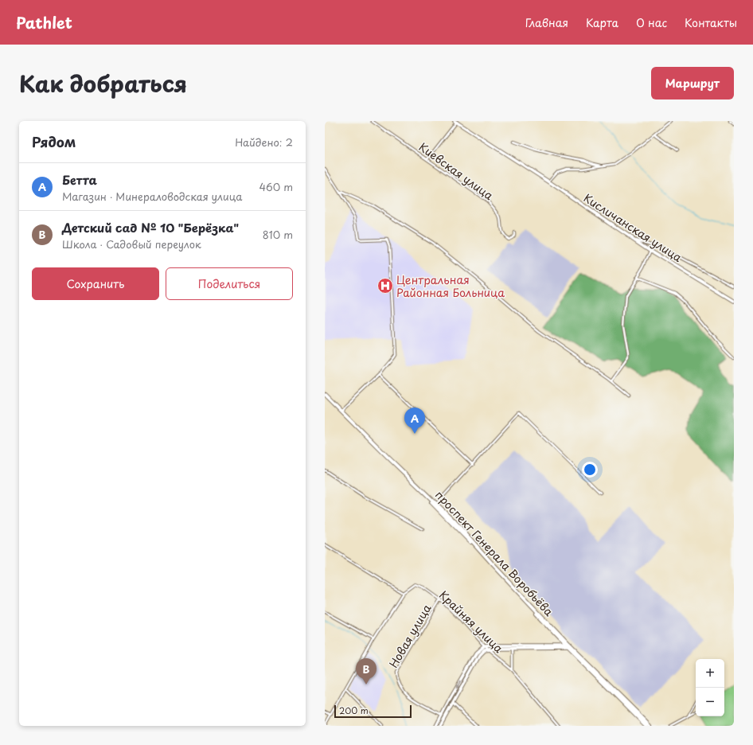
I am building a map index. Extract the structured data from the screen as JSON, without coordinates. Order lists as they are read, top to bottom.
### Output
{
  "streets": {
    "main road": ["проспект Генерала Воробьёва"],
    "street": [
      "Киевская улица",
      "Кисличанская улица",
      "Крайняя улица",
      "Новая улица"
    ]
  },
  "crossings": [
    ["Крайняя улица", "Новая улица"]
  ],
  "places": {
    "hospital": ["Центральная Районная Больница"]
  },
  "scale_bar": "200 m",
  "page": {
    "header": "Pathlet",
    "nav": [
      "Главная",
      "Карта",
      "О нас",
      "Контакты"
    ],
    "title": "Как добраться",
    "buttons": [
      "Маршрут",
      ["Сохранить", "Поделиться"]
    ],
    "heading": ["Рядом", "Найдено: 2"],
    "list": [
      {
        "mark": "A",
        "name": "Бетта",
        "note": "Магазин · Минераловодская улица",
        "value": "460 m"
      },
      {
        "mark": "B",
        "name": "Детский сад № 10 \"Берёзка\"",
        "note": "Школа · Садовый переулок",
        "value": "810 m"
      }
    ],
    "pins": ["A", "B"],
    "map_buttons": ["+", "−"],
    "scale": "200 m"
  }
}
